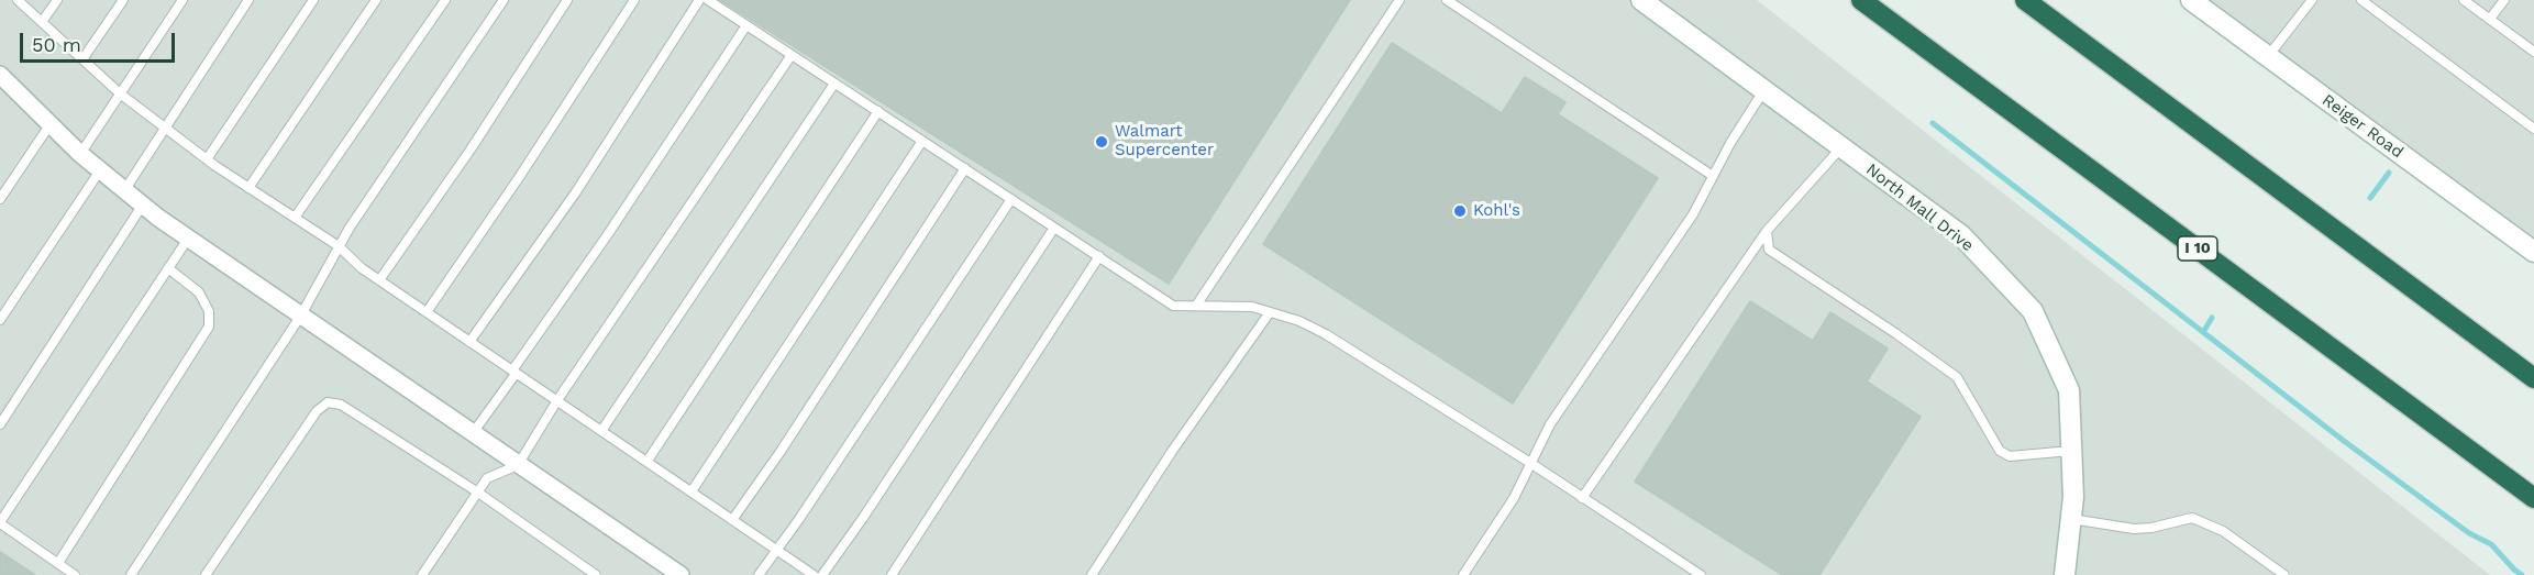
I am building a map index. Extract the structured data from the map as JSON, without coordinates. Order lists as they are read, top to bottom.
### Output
{
  "streets": {
    "highway": ["I 10"],
    "street": ["Reiger Road", "North Mall Drive"]
  },
  "places": ["Walmart Supercenter", "Kohl's"],
  "scale_bar": "50 m"
}
